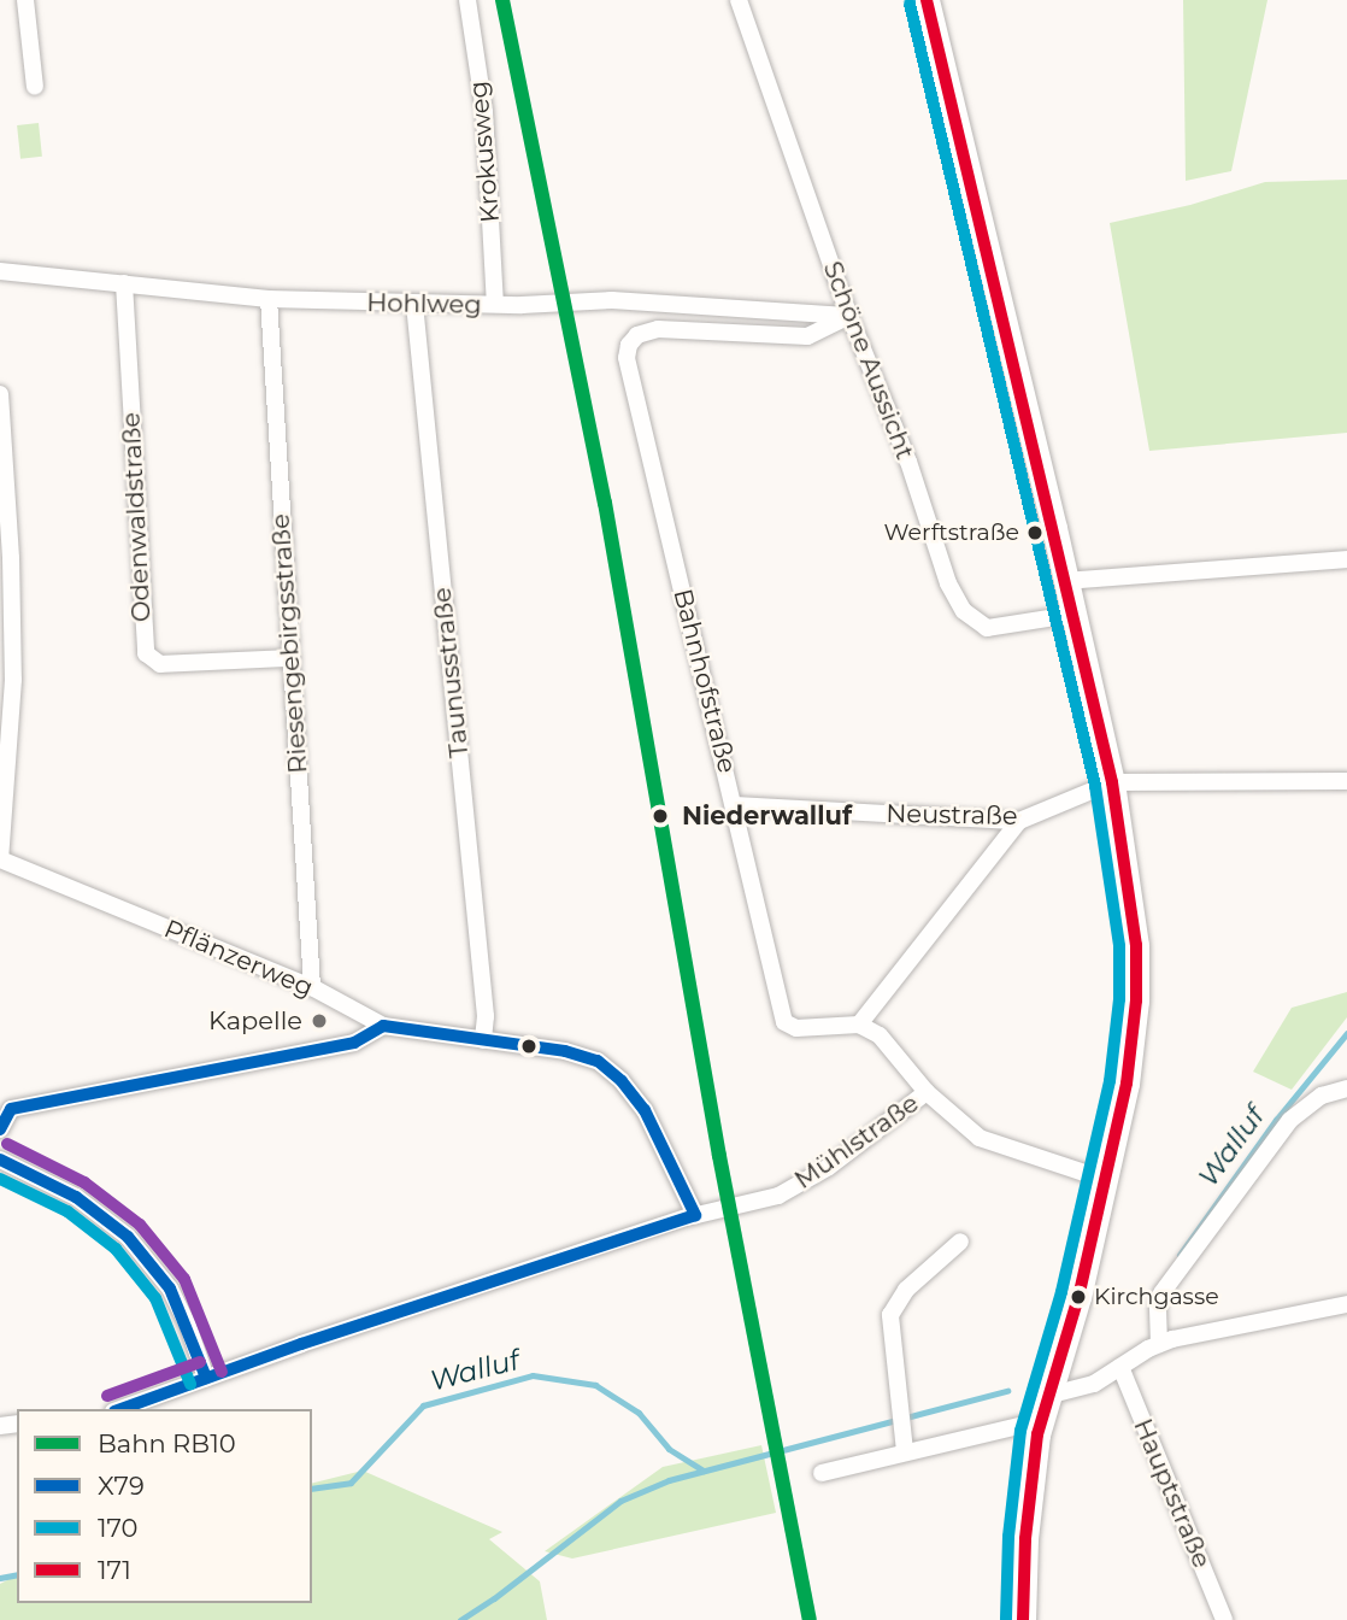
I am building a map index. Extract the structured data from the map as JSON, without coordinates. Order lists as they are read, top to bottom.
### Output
{
  "streets": {
    "street": [
      "Krokusweg",
      "Hohlweg",
      "Schöne Aussicht",
      "Odenwaldstraße",
      "Riesengebirgsstraße",
      "Taunusstraße",
      "Bahnhofstraße",
      "Neustraße",
      "Pflänzerweg",
      "Mühlstraße",
      "Hauptstraße"
    ]
  },
  "crossings": [
    ["Krokusweg", "Hohlweg"],
    ["Hohlweg", "Schöne Aussicht"],
    ["Hohlweg", "Odenwaldstraße"],
    ["Hohlweg", "Riesengebirgsstraße"],
    ["Hohlweg", "Taunusstraße"],
    ["Hohlweg", "Bahnhofstraße"],
    ["Schöne Aussicht", "Bahnhofstraße"],
    ["Odenwaldstraße", "Riesengebirgsstraße"],
    ["Riesengebirgsstraße", "Pflänzerweg"],
    ["Taunusstraße", "Pflänzerweg"],
    ["Bahnhofstraße", "Neustraße"],
    ["Pflänzerweg", "Mühlstraße"]
  ],
  "water": ["Walluf"],
  "places": [
    "Werftstraße",
    "Niederwalluf",
    "Kapelle",
    "Kirchgasse"
  ],
  "lines": [
    "rail line RB10",
    "transit line 171",
    "transit line 170",
    "transit line X79"
  ],
  "legend": [
    "Bahn RB10",
    "X79",
    "170",
    "171"
  ]
}
